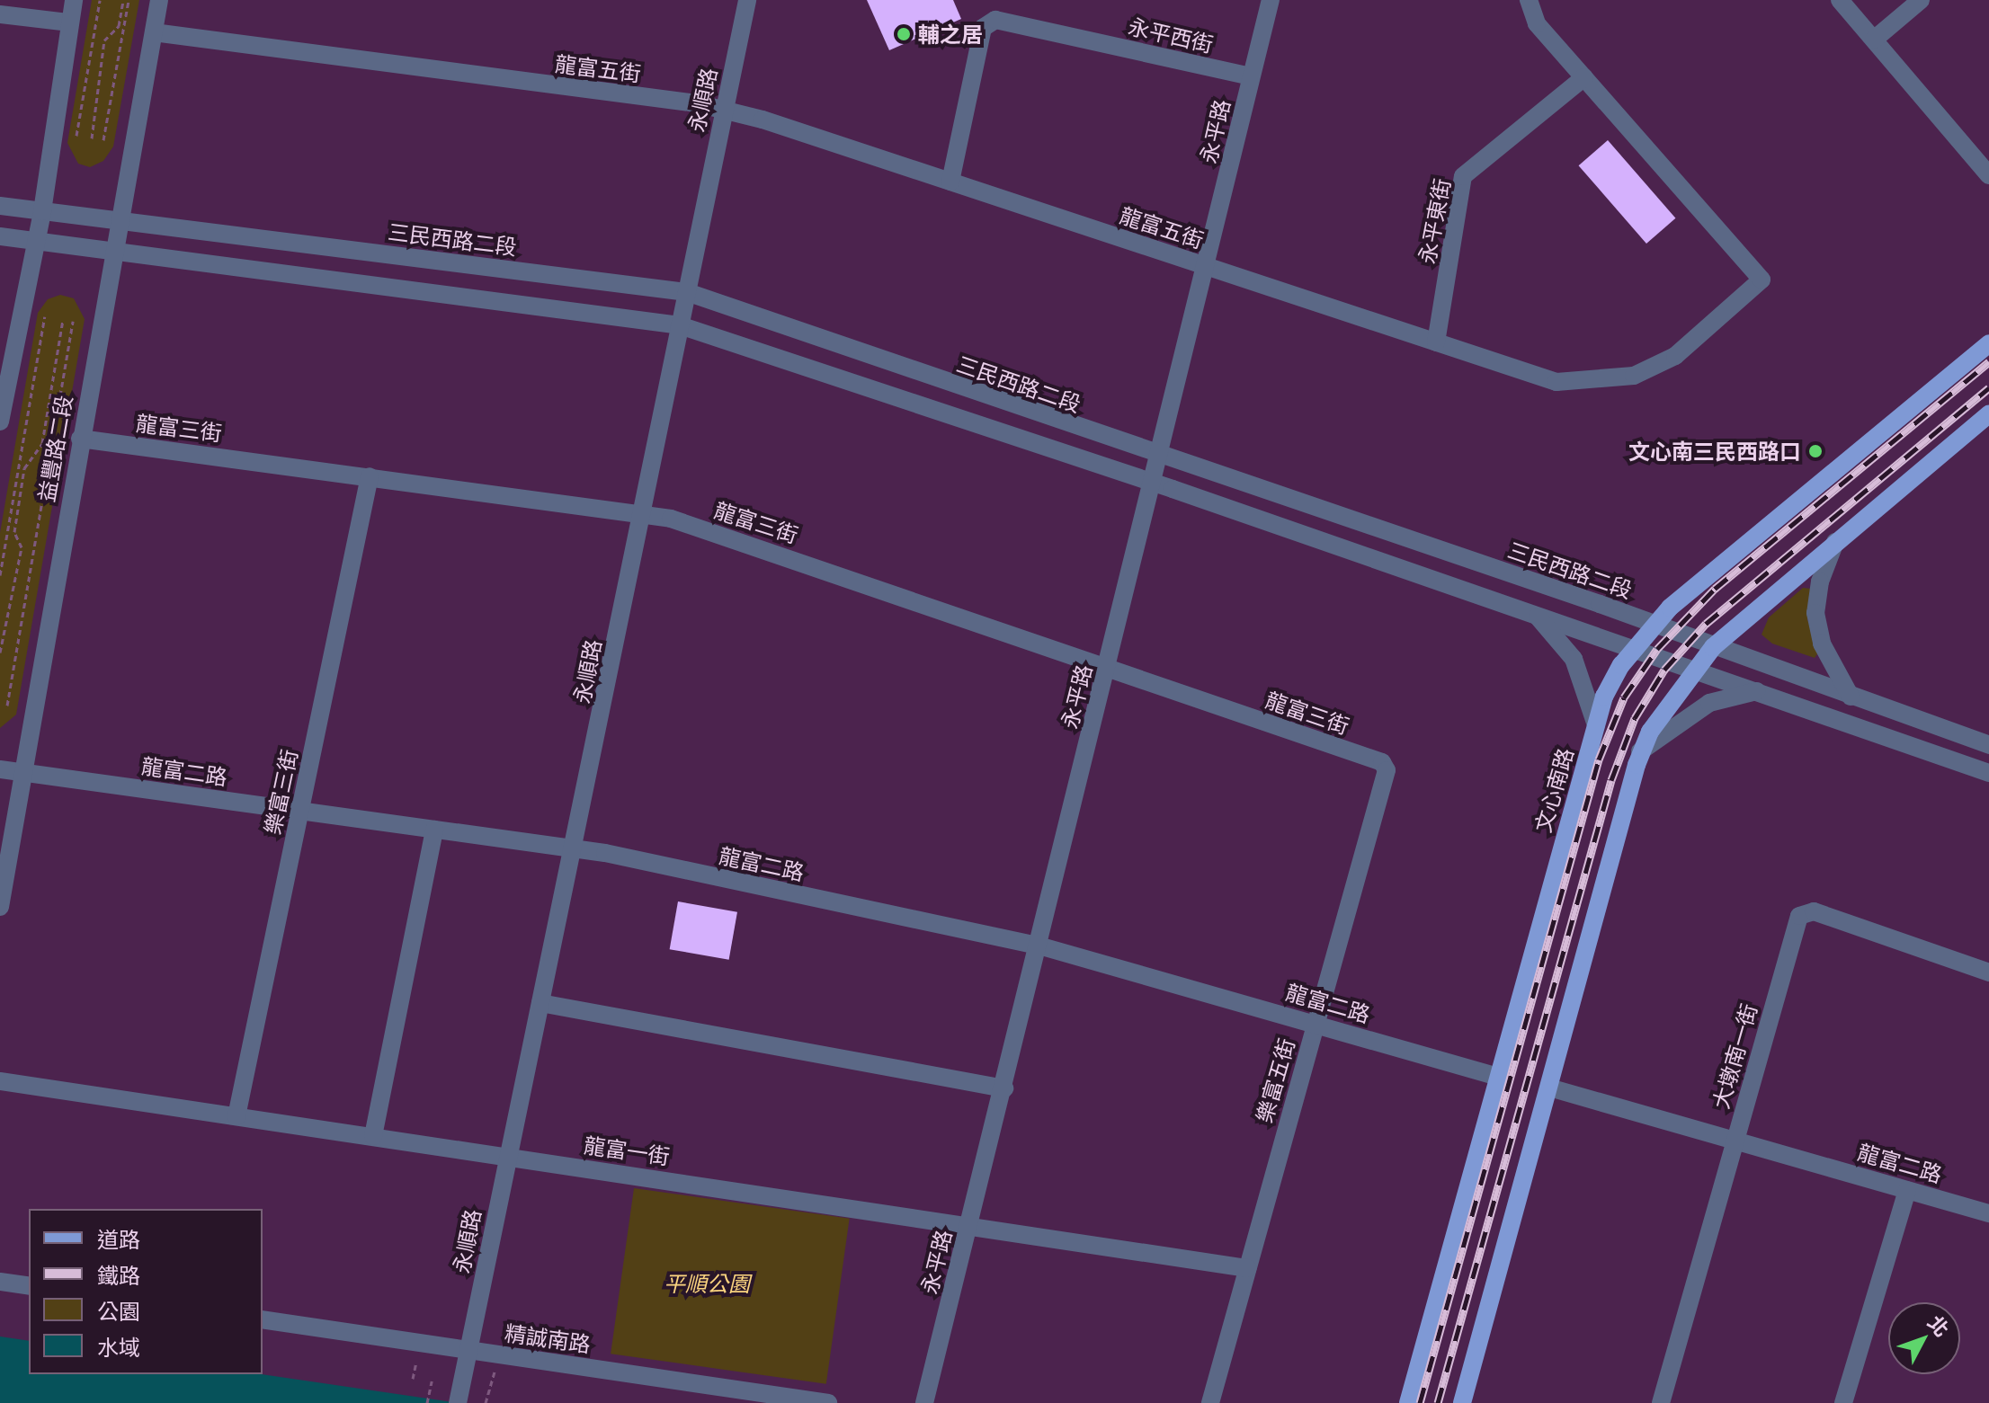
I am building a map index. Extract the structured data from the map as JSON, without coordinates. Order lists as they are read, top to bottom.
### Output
{
  "streets": {
    "main road": ["文心南路"],
    "street": [
      "永平西街",
      "龍富五街",
      "永順路",
      "永平路",
      "永平東街",
      "三民西路二段",
      "龍富三街",
      "益豐路二段",
      "龍富二路",
      "樂富三街",
      "大墩南一街",
      "樂富五街",
      "龍富一街",
      "精誠南路"
    ]
  },
  "crossings": [
    ["永平西街", "龍富五街"],
    ["永平西街", "永平路"],
    ["龍富五街", "永順路"],
    ["龍富五街", "永平路"],
    ["龍富五街", "永平東街"],
    ["龍富五街", "益豐路二段"],
    ["永順路", "三民西路二段"],
    ["永順路", "龍富三街"],
    ["永順路", "龍富二路"],
    ["永順路", "龍富一街"],
    ["永順路", "精誠南路"],
    ["永平路", "三民西路二段"],
    ["永平路", "龍富三街"],
    ["永平路", "龍富二路"],
    ["永平路", "龍富一街"],
    ["三民西路二段", "益豐路二段"],
    ["三民西路二段", "文心南路"],
    ["龍富三街", "益豐路二段"],
    ["龍富三街", "樂富三街"],
    ["龍富三街", "樂富五街"],
    ["益豐路二段", "龍富二路"],
    ["龍富二路", "文心南路"],
    ["龍富二路", "樂富三街"],
    ["龍富二路", "大墩南一街"],
    ["龍富二路", "樂富五街"],
    ["樂富三街", "龍富一街"],
    ["樂富五街", "龍富一街"]
  ],
  "parks": ["平順公園"],
  "places": ["輔之居", "文心南三民西路口"],
  "legend": [
    "道路",
    "鐵路",
    "公園",
    "水域"
  ],
  "north": "top right"
}
